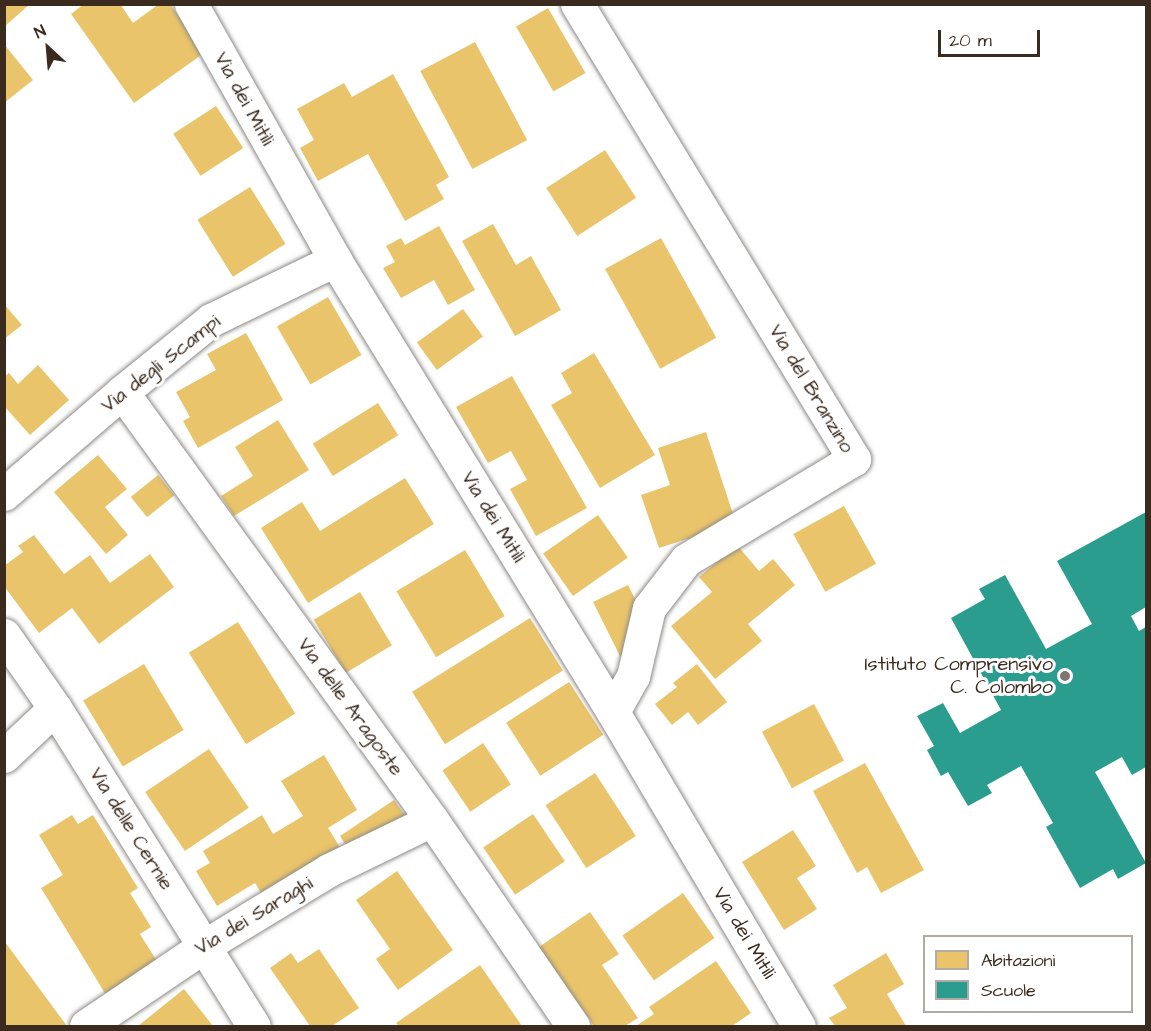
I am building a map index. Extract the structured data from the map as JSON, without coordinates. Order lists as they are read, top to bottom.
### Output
{
  "streets": {
    "street": [
      "Via dei Mitili",
      "Via degli Scampi",
      "Via del Branzino",
      "Via delle Aragoste",
      "Via delle Cernie",
      "Via dei Saraghi"
    ]
  },
  "crossings": [
    ["Via dei Mitili", "Via degli Scampi"],
    ["Via dei Mitili", "Via del Branzino"],
    ["Via degli Scampi", "Via delle Aragoste"],
    ["Via delle Aragoste", "Via dei Saraghi"],
    ["Via delle Cernie", "Via dei Saraghi"]
  ],
  "places": ["Istituto Comprensivo C. Colombo"],
  "legend": ["Abitazioni", "Scuole"],
  "scale_bar": "20 m",
  "north": "top left"
}
